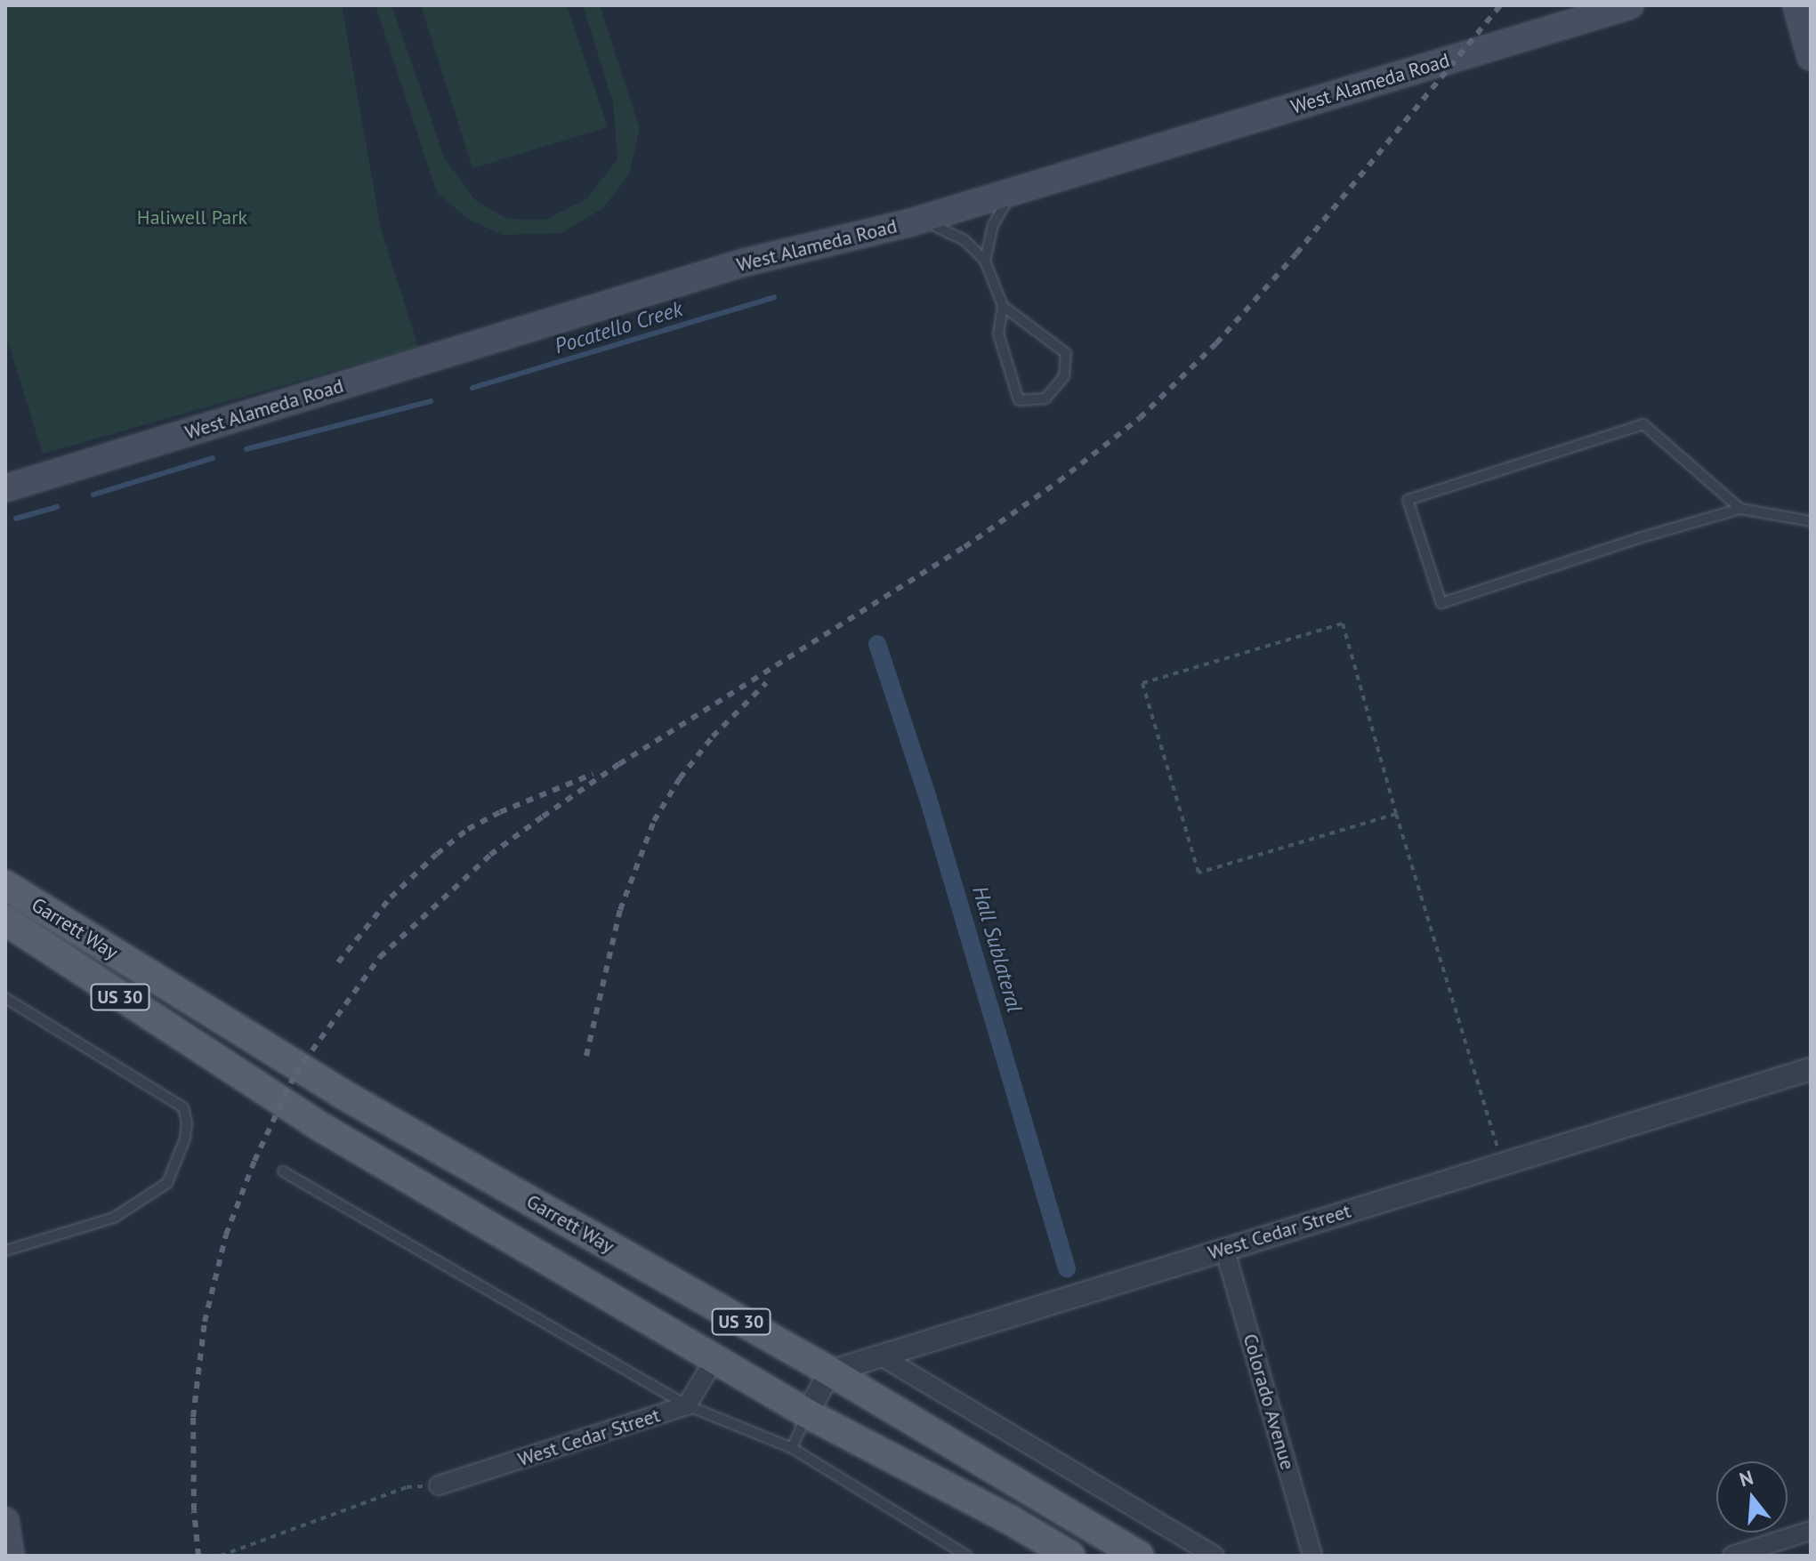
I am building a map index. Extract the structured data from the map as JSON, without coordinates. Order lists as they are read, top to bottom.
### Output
{
  "streets": {
    "main road": ["West Alameda Road", "Garrett Way", "US 30"],
    "street": ["West Cedar Street", "Colorado Avenue"]
  },
  "crossings": [
    ["Garrett Way", "West Cedar Street"],
    ["West Cedar Street", "Colorado Avenue"]
  ],
  "water": ["Pocatello Creek", "Hall Sublateral"],
  "parks": ["Haliwell Park"],
  "north": "top"
}
